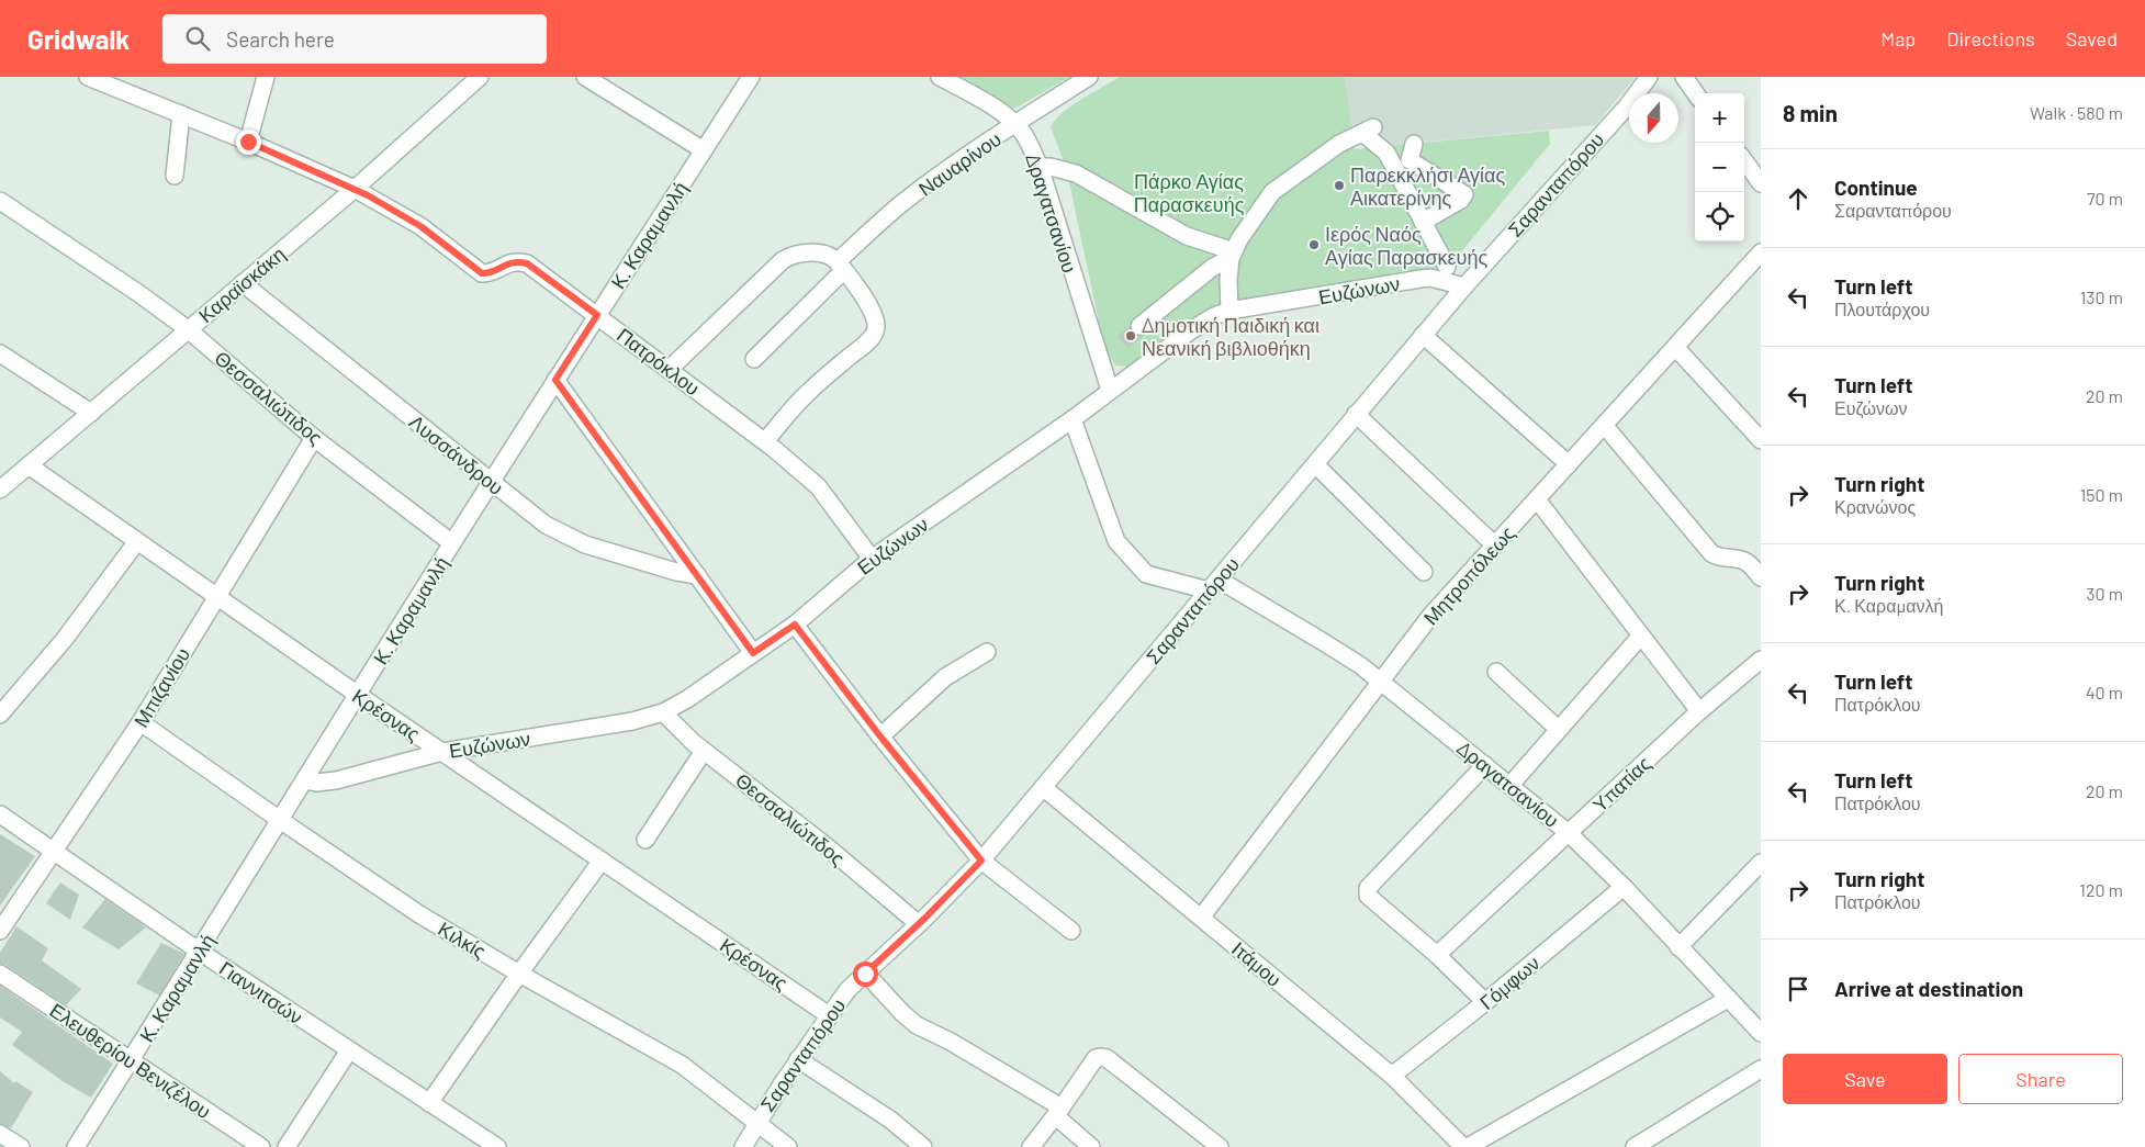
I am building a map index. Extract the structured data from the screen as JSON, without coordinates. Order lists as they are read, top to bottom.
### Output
{
  "streets": {
    "street": [
      "Ναυαρίνου",
      "Σαρανταπόρου",
      "Δραγατσανίου",
      "Κ. Καραμανλή",
      "Καραϊσκάκη",
      "Ευζώνων",
      "Πατρόκλου",
      "Θεσσαλιώτιδος",
      "Λυσσάνδρου",
      "Μητροπόλεως",
      "Μπιζανίου",
      "Κρέσνας",
      "Υπατίας",
      "Κιλκίς",
      "Ιτάμου",
      "Γόμφων",
      "Γιαννιτσών",
      "Ελευθερίου Βενιζέλου"
    ]
  },
  "crossings": [
    ["Ναυαρίνου", "Δραγατσανίου"],
    ["Σαρανταπόρου", "Δραγατσανίου"],
    ["Σαρανταπόρου", "Ευζώνων"],
    ["Σαρανταπόρου", "Θεσσαλιώτιδος"],
    ["Σαρανταπόρου", "Κρέσνας"],
    ["Σαρανταπόρου", "Κιλκίς"],
    ["Σαρανταπόρου", "Ιτάμου"],
    ["Δραγατσανίου", "Ευζώνων"],
    ["Δραγατσανίου", "Μητροπόλεως"],
    ["Δραγατσανίου", "Υπατίας"],
    ["Δραγατσανίου", "Γόμφων"],
    ["Κ. Καραμανλή", "Ευζώνων"],
    ["Κ. Καραμανλή", "Πατρόκλου"],
    ["Κ. Καραμανλή", "Θεσσαλιώτιδος"],
    ["Κ. Καραμανλή", "Λυσσάνδρου"],
    ["Κ. Καραμανλή", "Κρέσνας"],
    ["Κ. Καραμανλή", "Κιλκίς"],
    ["Κ. Καραμανλή", "Γιαννιτσών"],
    ["Κ. Καραμανλή", "Ελευθερίου Βενιζέλου"],
    ["Καραϊσκάκη", "Πατρόκλου"],
    ["Καραϊσκάκη", "Θεσσαλιώτιδος"],
    ["Καραϊσκάκη", "Λυσσάνδρου"],
    ["Καραϊσκάκη", "Κρέσνας"],
    ["Ευζώνων", "Πατρόκλου"],
    ["Ευζώνων", "Θεσσαλιώτιδος"],
    ["Ευζώνων", "Κρέσνας"],
    ["Θεσσαλιώτιδος", "Μπιζανίου"],
    ["Μητροπόλεως", "Ιτάμου"],
    ["Μπιζανίου", "Κρέσνας"],
    ["Μπιζανίου", "Κιλκίς"],
    ["Μπιζανίου", "Γιαννιτσών"],
    ["Ιτάμου", "Γόμφων"]
  ],
  "parks": ["Πάρκο Αγίας Παρασκευής"],
  "places": ["Παρεκκλήσι Αγίας Αικατερίνης", "Ιερός Ναός Αγίας Παρασκευής", "Δημοτική Παιδική και Νεανική βιβλιοθήκη"],
  "north": "bottom",
  "page": {
    "header": "Gridwalk",
    "search": "Search here",
    "nav": ["Map", "Directions", "Saved"],
    "heading": ["8 min", "Walk · 580 m"],
    "map_buttons": ["+", "−"],
    "list": [
      ["Continue", "Σαρανταπόρου", "70 m"],
      ["Turn left", "Πλουτάρχου", "130 m"],
      ["Turn left", "Ευζώνων", "20 m"],
      ["Turn right", "Κρανώνος", "150 m"],
      ["Turn right", "Κ. Καραμανλή", "30 m"],
      ["Turn left", "Πατρόκλου", "40 m"],
      ["Turn left", "Πατρόκλου", "20 m"],
      ["Turn right", "Πατρόκλου", "120 m"],
      "Arrive at destination"
    ],
    "buttons": ["Save", "Share"]
  }
}
